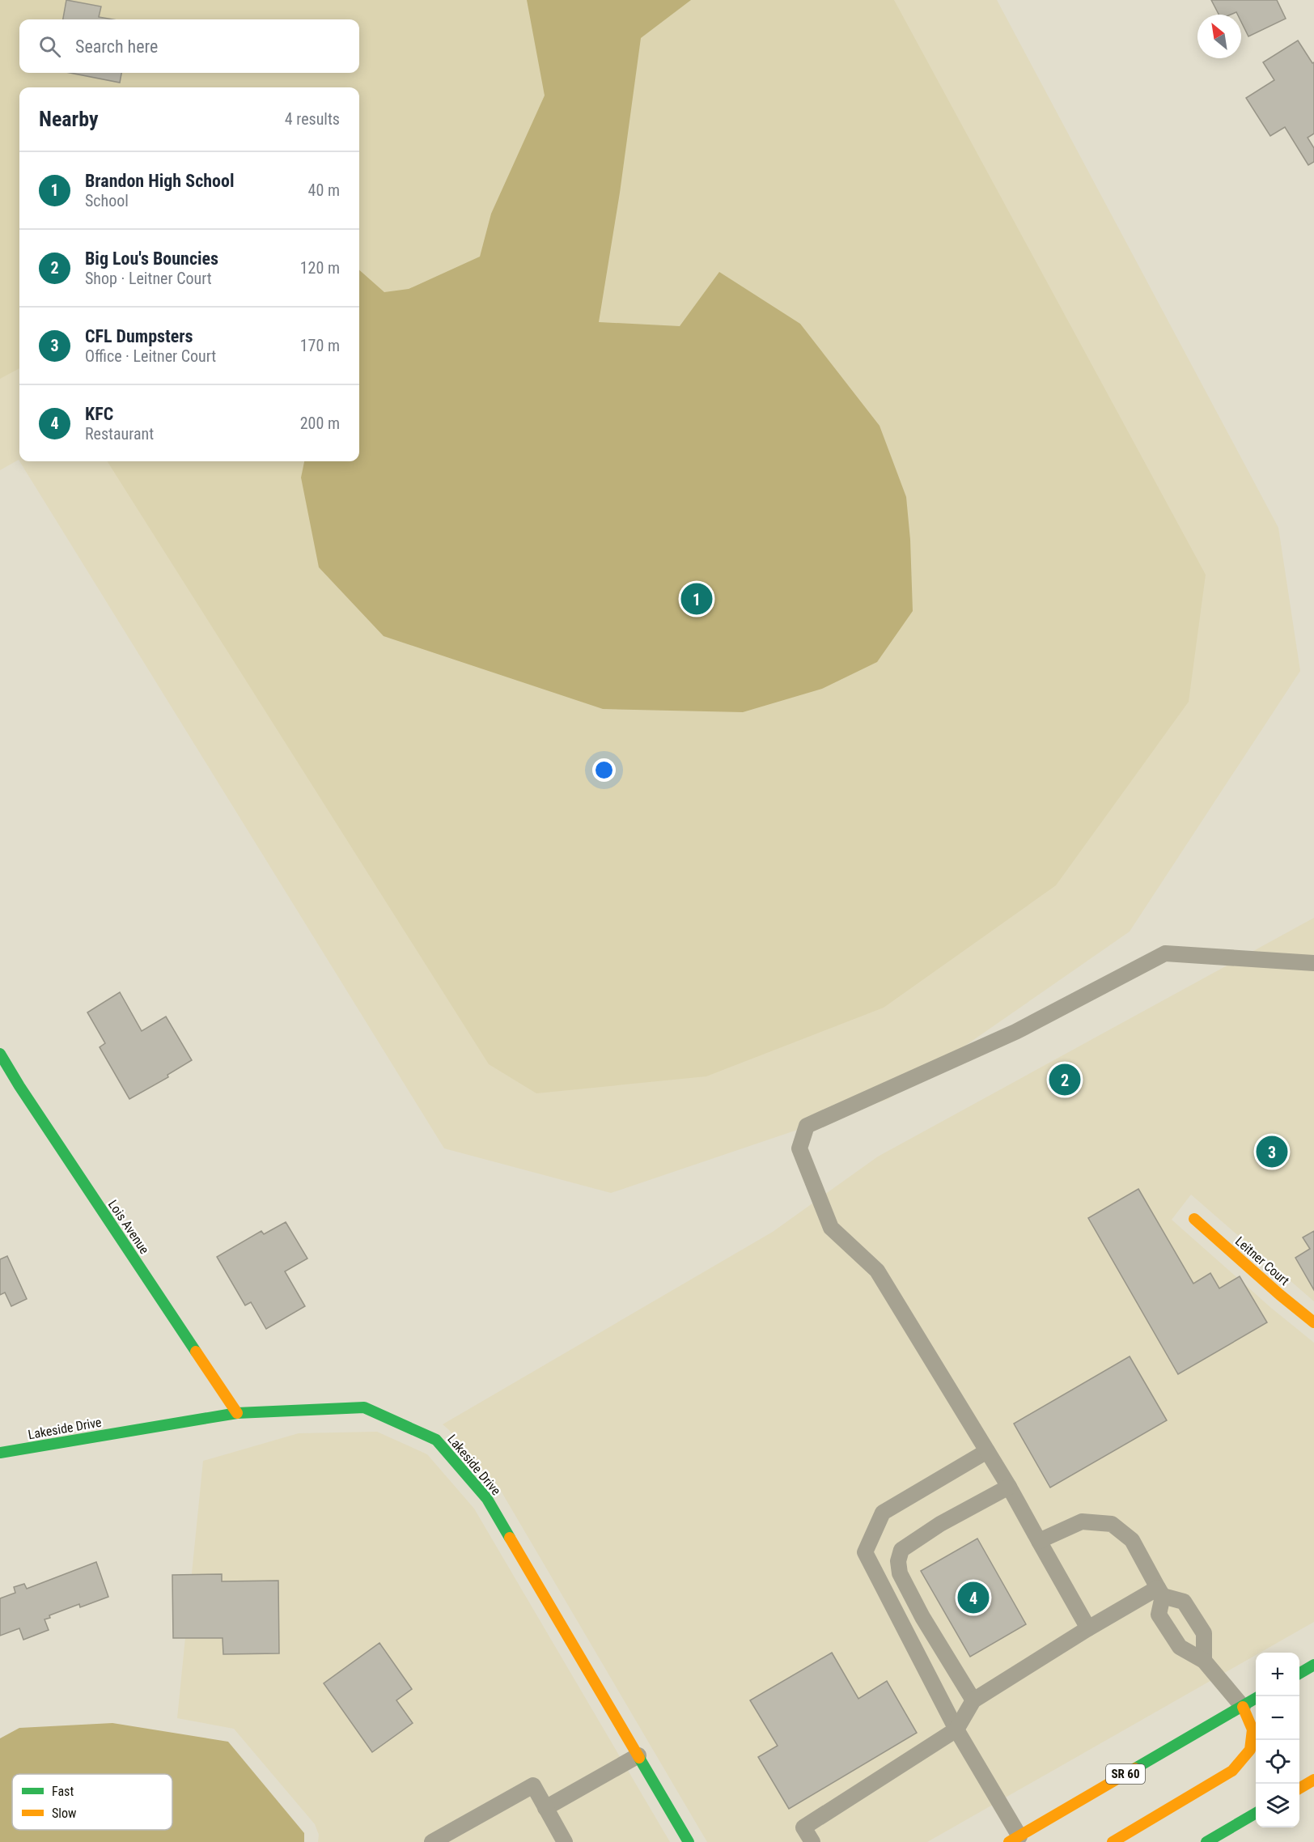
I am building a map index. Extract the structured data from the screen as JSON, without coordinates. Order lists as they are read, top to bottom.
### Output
{
  "streets": {
    "main road": [
      "Lois Avenue",
      "Leitner Court",
      "Lakeside Drive",
      "SR 60"
    ]
  },
  "crossings": [
    ["Lois Avenue", "Lakeside Drive"]
  ],
  "legend": ["Fast", "Slow"],
  "north": "top left",
  "page": {
    "search": "Search here",
    "heading": ["Nearby", "4 results"],
    "list": [
      {
        "mark": "1",
        "name": "Brandon High School",
        "note": "School",
        "value": "40 m"
      },
      {
        "mark": "2",
        "name": "Big Lou's Bouncies",
        "note": "Shop · Leitner Court",
        "value": "120 m"
      },
      {
        "mark": "3",
        "name": "CFL Dumpsters",
        "note": "Office · Leitner Court",
        "value": "170 m"
      },
      {
        "mark": "4",
        "name": "KFC",
        "note": "Restaurant",
        "value": "200 m"
      }
    ],
    "pins": [
      "1",
      "2",
      "3",
      "4"
    ],
    "map_buttons": ["+", "−"]
  }
}
